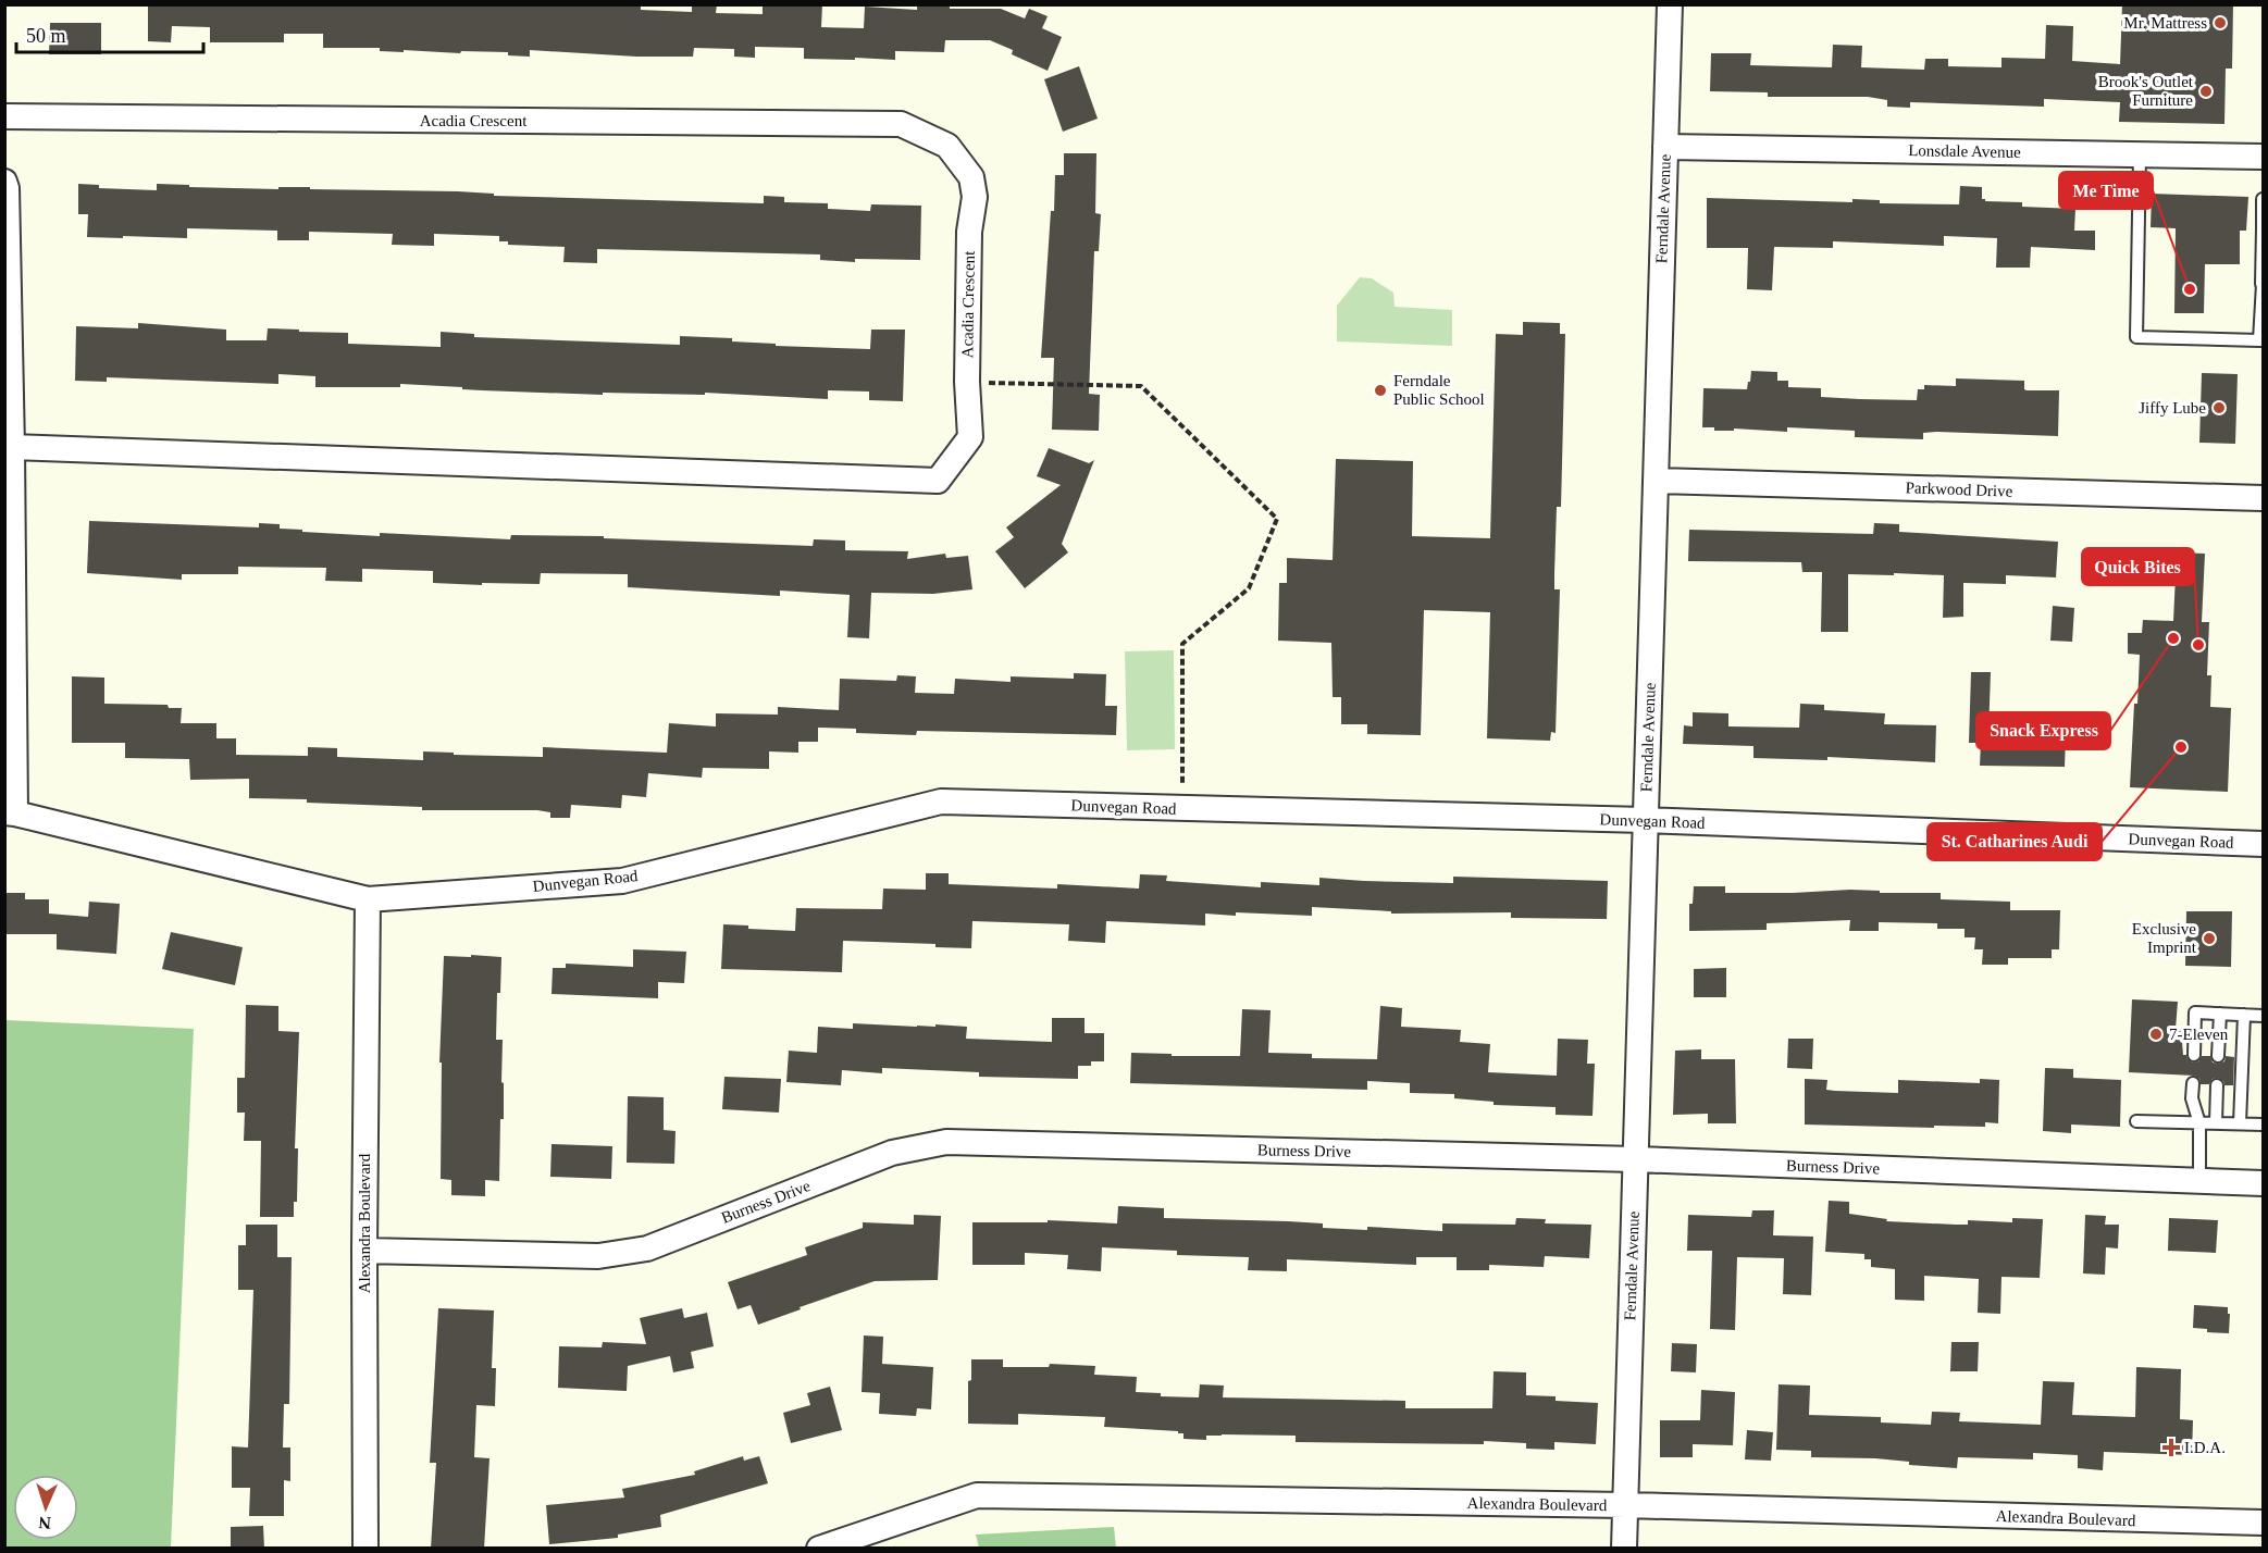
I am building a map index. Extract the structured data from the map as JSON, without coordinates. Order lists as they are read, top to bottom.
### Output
{
  "streets": {
    "street": [
      "Acadia Crescent",
      "Lonsdale Avenue",
      "Ferndale Avenue",
      "Parkwood Drive",
      "Dunvegan Road",
      "Burness Drive",
      "Alexandra Boulevard"
    ]
  },
  "crossings": [
    ["Lonsdale Avenue", "Ferndale Avenue"],
    ["Ferndale Avenue", "Parkwood Drive"],
    ["Ferndale Avenue", "Dunvegan Road"],
    ["Ferndale Avenue", "Burness Drive"],
    ["Ferndale Avenue", "Alexandra Boulevard"],
    ["Dunvegan Road", "Alexandra Boulevard"],
    ["Burness Drive", "Alexandra Boulevard"]
  ],
  "places": {
    "other": [
      "Mr. Mattress",
      "Brook's Outlet Furniture",
      "Me Time",
      "Ferndale Public School",
      "Jiffy Lube",
      "Snack Express",
      "Quick Bites",
      "St. Catharines Audi",
      "Exclusive Imprint",
      "7-Eleven"
    ],
    "health": ["I.D.A."]
  },
  "scale_bar": "50 m",
  "north": "bottom"
}
